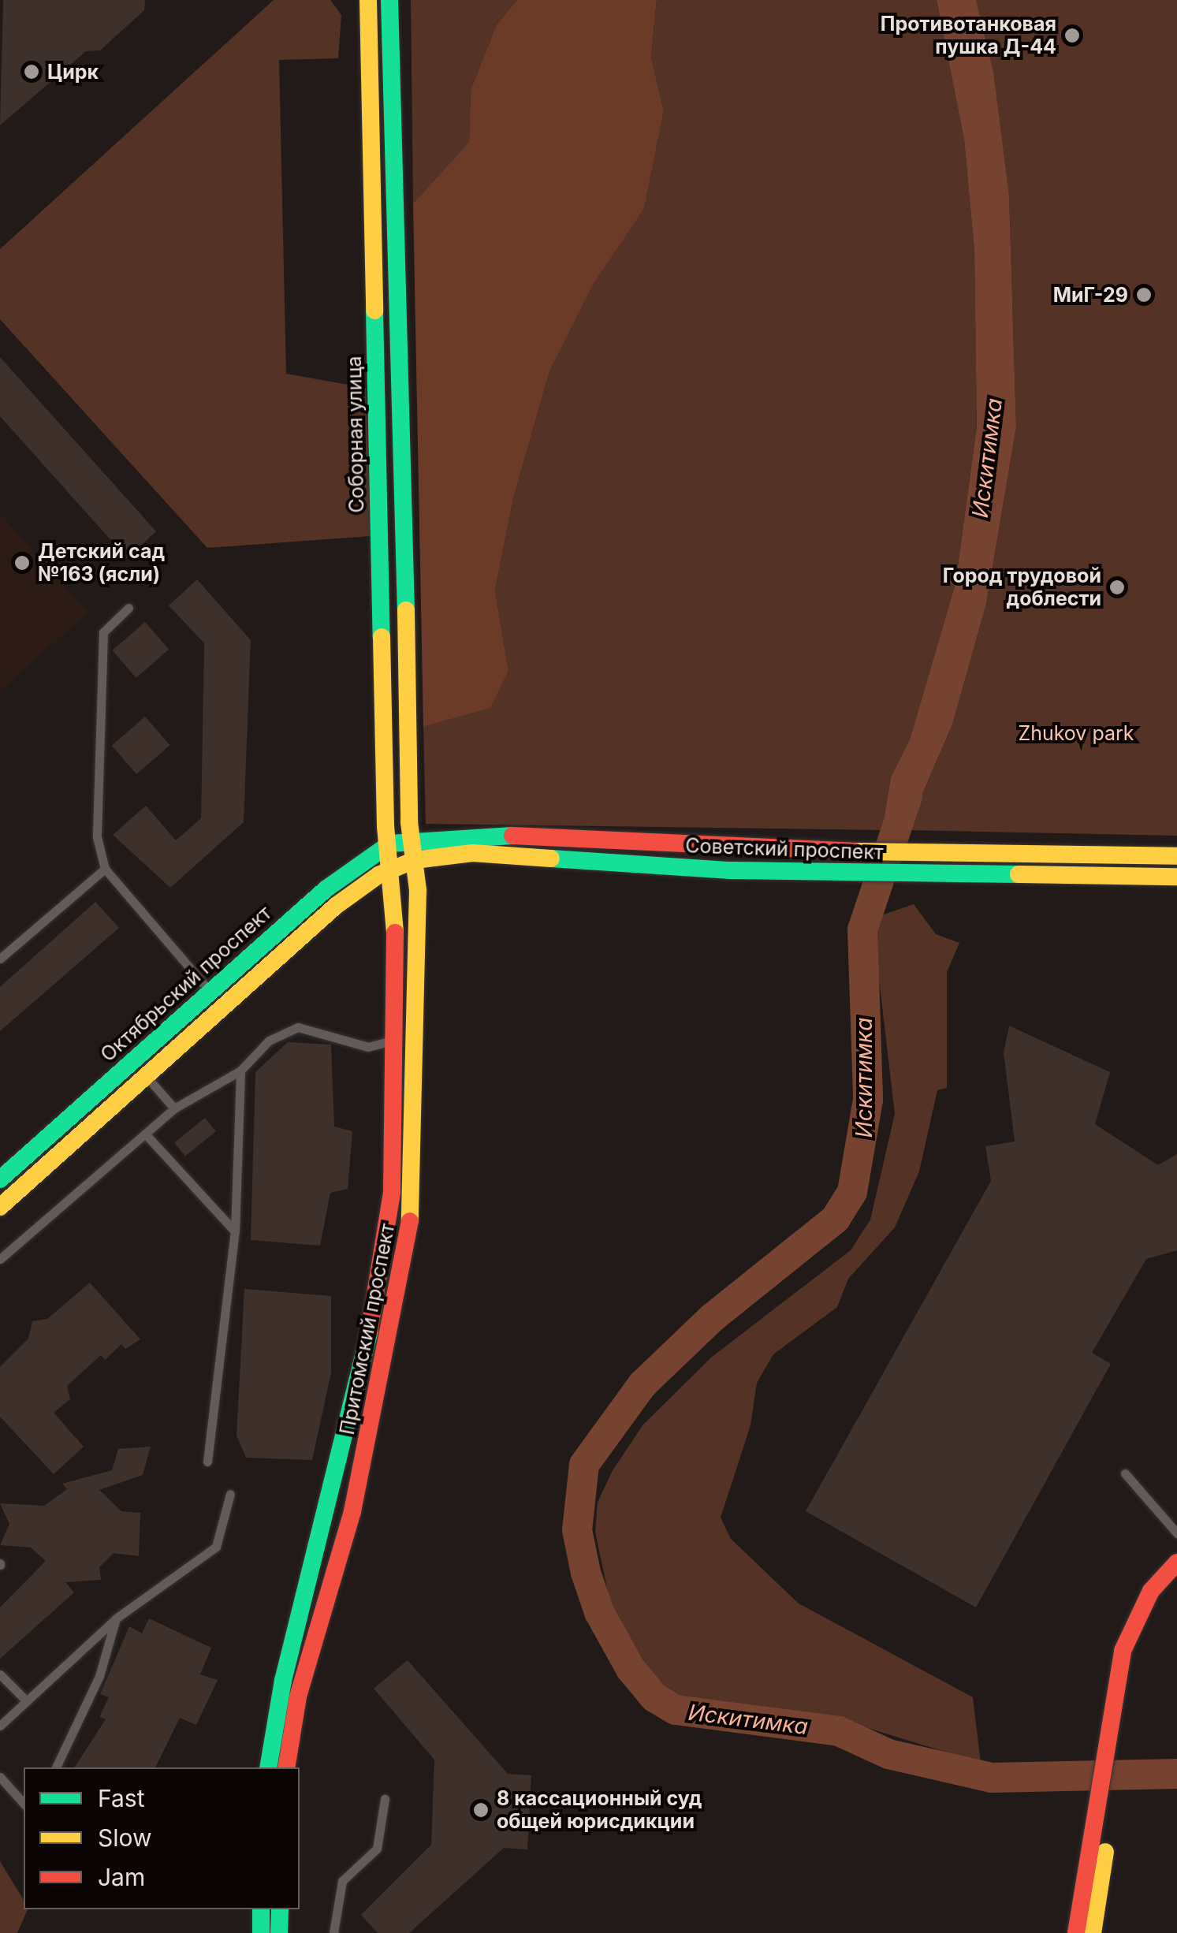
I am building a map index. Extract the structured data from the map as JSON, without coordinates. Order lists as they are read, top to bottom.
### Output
{
  "streets": {
    "main road": [
      "Соборная улица",
      "Советский проспект",
      "Октябрьский проспект",
      "Притомский проспект"
    ]
  },
  "crossings": [
    ["Соборная улица", "Советский проспект"],
    ["Соборная улица", "Октябрьский проспект"],
    ["Соборная улица", "Притомский проспект"],
    ["Советский проспект", "Октябрьский проспект"],
    ["Советский проспект", "Притомский проспект"],
    ["Октябрьский проспект", "Притомский проспект"]
  ],
  "water": ["Искитимка"],
  "parks": ["Zhukov park"],
  "places": [
    "Противотанковая пушка Д-44",
    "Цирк",
    "МиГ-29",
    "Детский сад №163 (ясли)",
    "Город трудовой доблести",
    "8 кассационный суд общей юрисдикции"
  ],
  "legend": ["Fast", "Slow", "Jam"]
}
